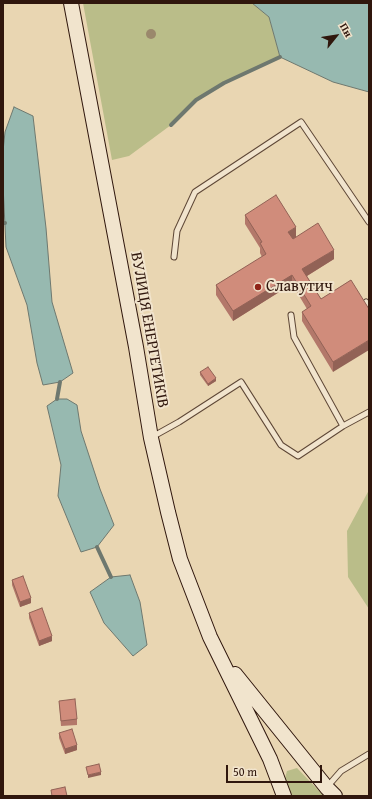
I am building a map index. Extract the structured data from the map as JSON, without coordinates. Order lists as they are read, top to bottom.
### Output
{
  "streets": {
    "main road": ["ВУЛИЦЯ ЕНЕРГЕТИКІВ"]
  },
  "places": ["Славутич"],
  "scale_bar": "50 m",
  "north": "top right"
}
